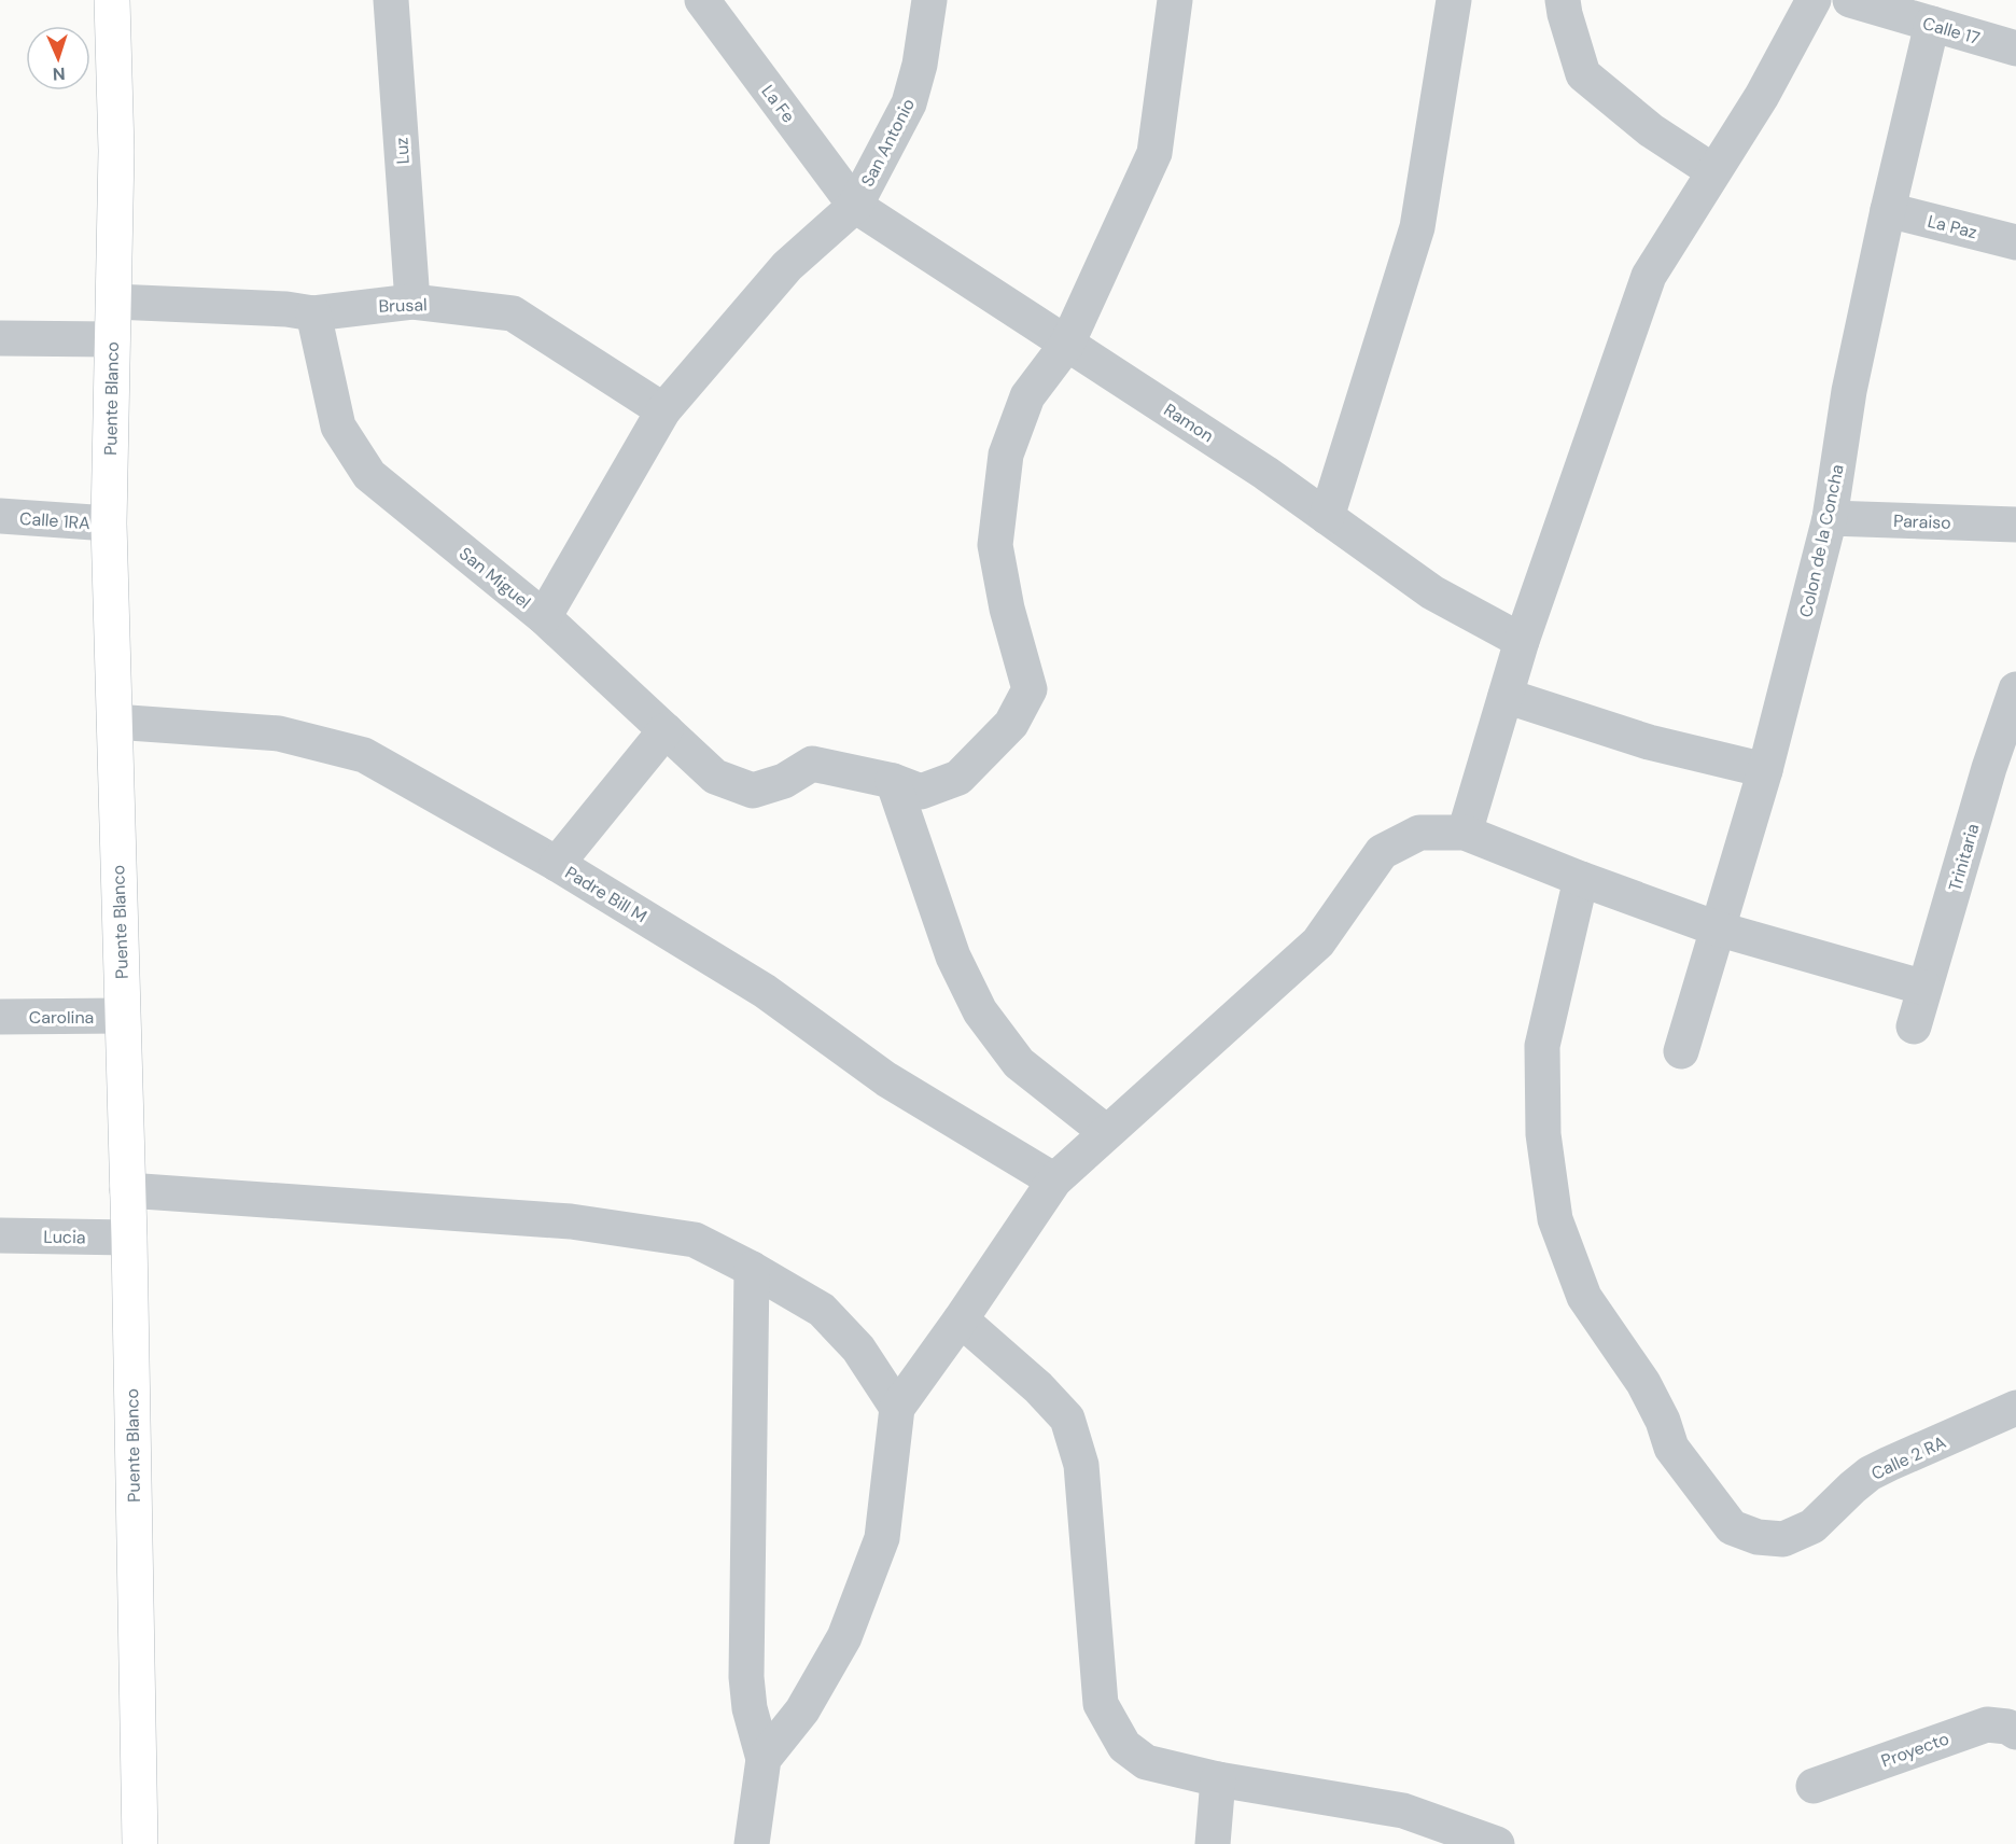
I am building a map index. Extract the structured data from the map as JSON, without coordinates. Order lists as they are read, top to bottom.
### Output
{
  "streets": {
    "street": [
      "Calle 17",
      "La Fe",
      "San Antonio",
      "Luz",
      "La Paz",
      "Brusal",
      "Puente Blanco",
      "Ramon",
      "Calle 1RA",
      "Paraiso",
      "Colon de la Concha",
      "San Miguel",
      "Trinitaria",
      "Padre Bill M",
      "Carolina",
      "Lucia",
      "Calle 2 RA",
      "Proyecto"
    ]
  },
  "crossings": [
    ["Calle 17", "Colon de la Concha"],
    ["La Fe", "San Antonio"],
    ["La Fe", "Ramon"],
    ["San Antonio", "Ramon"],
    ["Luz", "Brusal"],
    ["La Paz", "Colon de la Concha"],
    ["Brusal", "Puente Blanco"],
    ["Brusal", "San Miguel"],
    ["Puente Blanco", "Calle 1RA"],
    ["Puente Blanco", "Padre Bill M"],
    ["Puente Blanco", "Carolina"],
    ["Puente Blanco", "Lucia"],
    ["Paraiso", "Colon de la Concha"]
  ],
  "north": "bottom"
}
